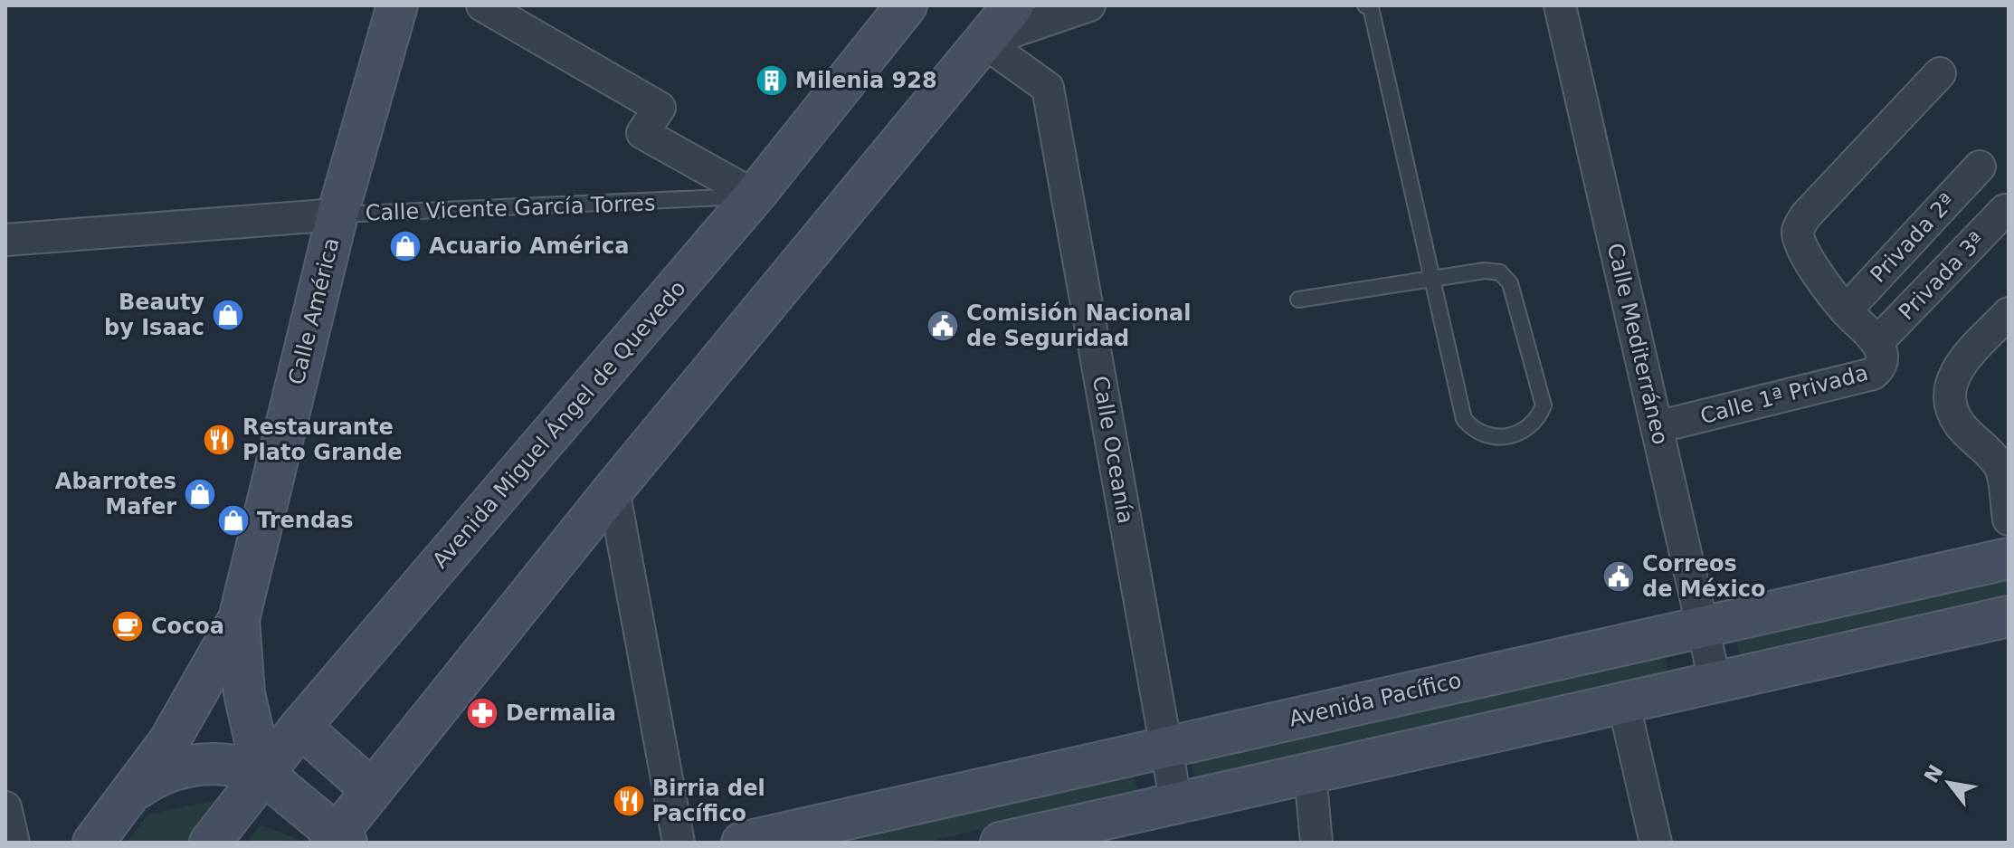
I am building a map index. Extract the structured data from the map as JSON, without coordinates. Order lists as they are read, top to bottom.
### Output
{
  "streets": {
    "street": [
      "Calle Vicente García Torres",
      "Privada 2ª",
      "Privada 3ª",
      "Calle América",
      "Calle Mediterráneo",
      "Calle 1ª Privada",
      "Avenida Miguel Ángel de Quevedo",
      "Calle Oceanía",
      "Avenida Pacífico"
    ]
  },
  "crossings": [
    ["Calle Vicente García Torres", "Calle América"],
    ["Calle Vicente García Torres", "Avenida Miguel Ángel de Quevedo"],
    ["Privada 2ª", "Calle 1ª Privada"],
    ["Privada 3ª", "Calle 1ª Privada"],
    ["Calle América", "Avenida Miguel Ángel de Quevedo"],
    ["Calle Mediterráneo", "Calle 1ª Privada"],
    ["Calle Mediterráneo", "Avenida Pacífico"],
    ["Calle Oceanía", "Avenida Pacífico"]
  ],
  "places": {
    "building": ["Milenia 928"],
    "shop": [
      "Acuario América",
      "Beauty by Isaac",
      "Abarrotes Mafer",
      "Trendas"
    ],
    "public building": ["Comisión Nacional de Seguridad", "Correos de México"],
    "restaurant": ["Restaurante Plato Grande", "Birria del Pacífico"],
    "cafe": ["Cocoa"],
    "pharmacy": ["Dermalia"]
  },
  "north": "top left"
}
